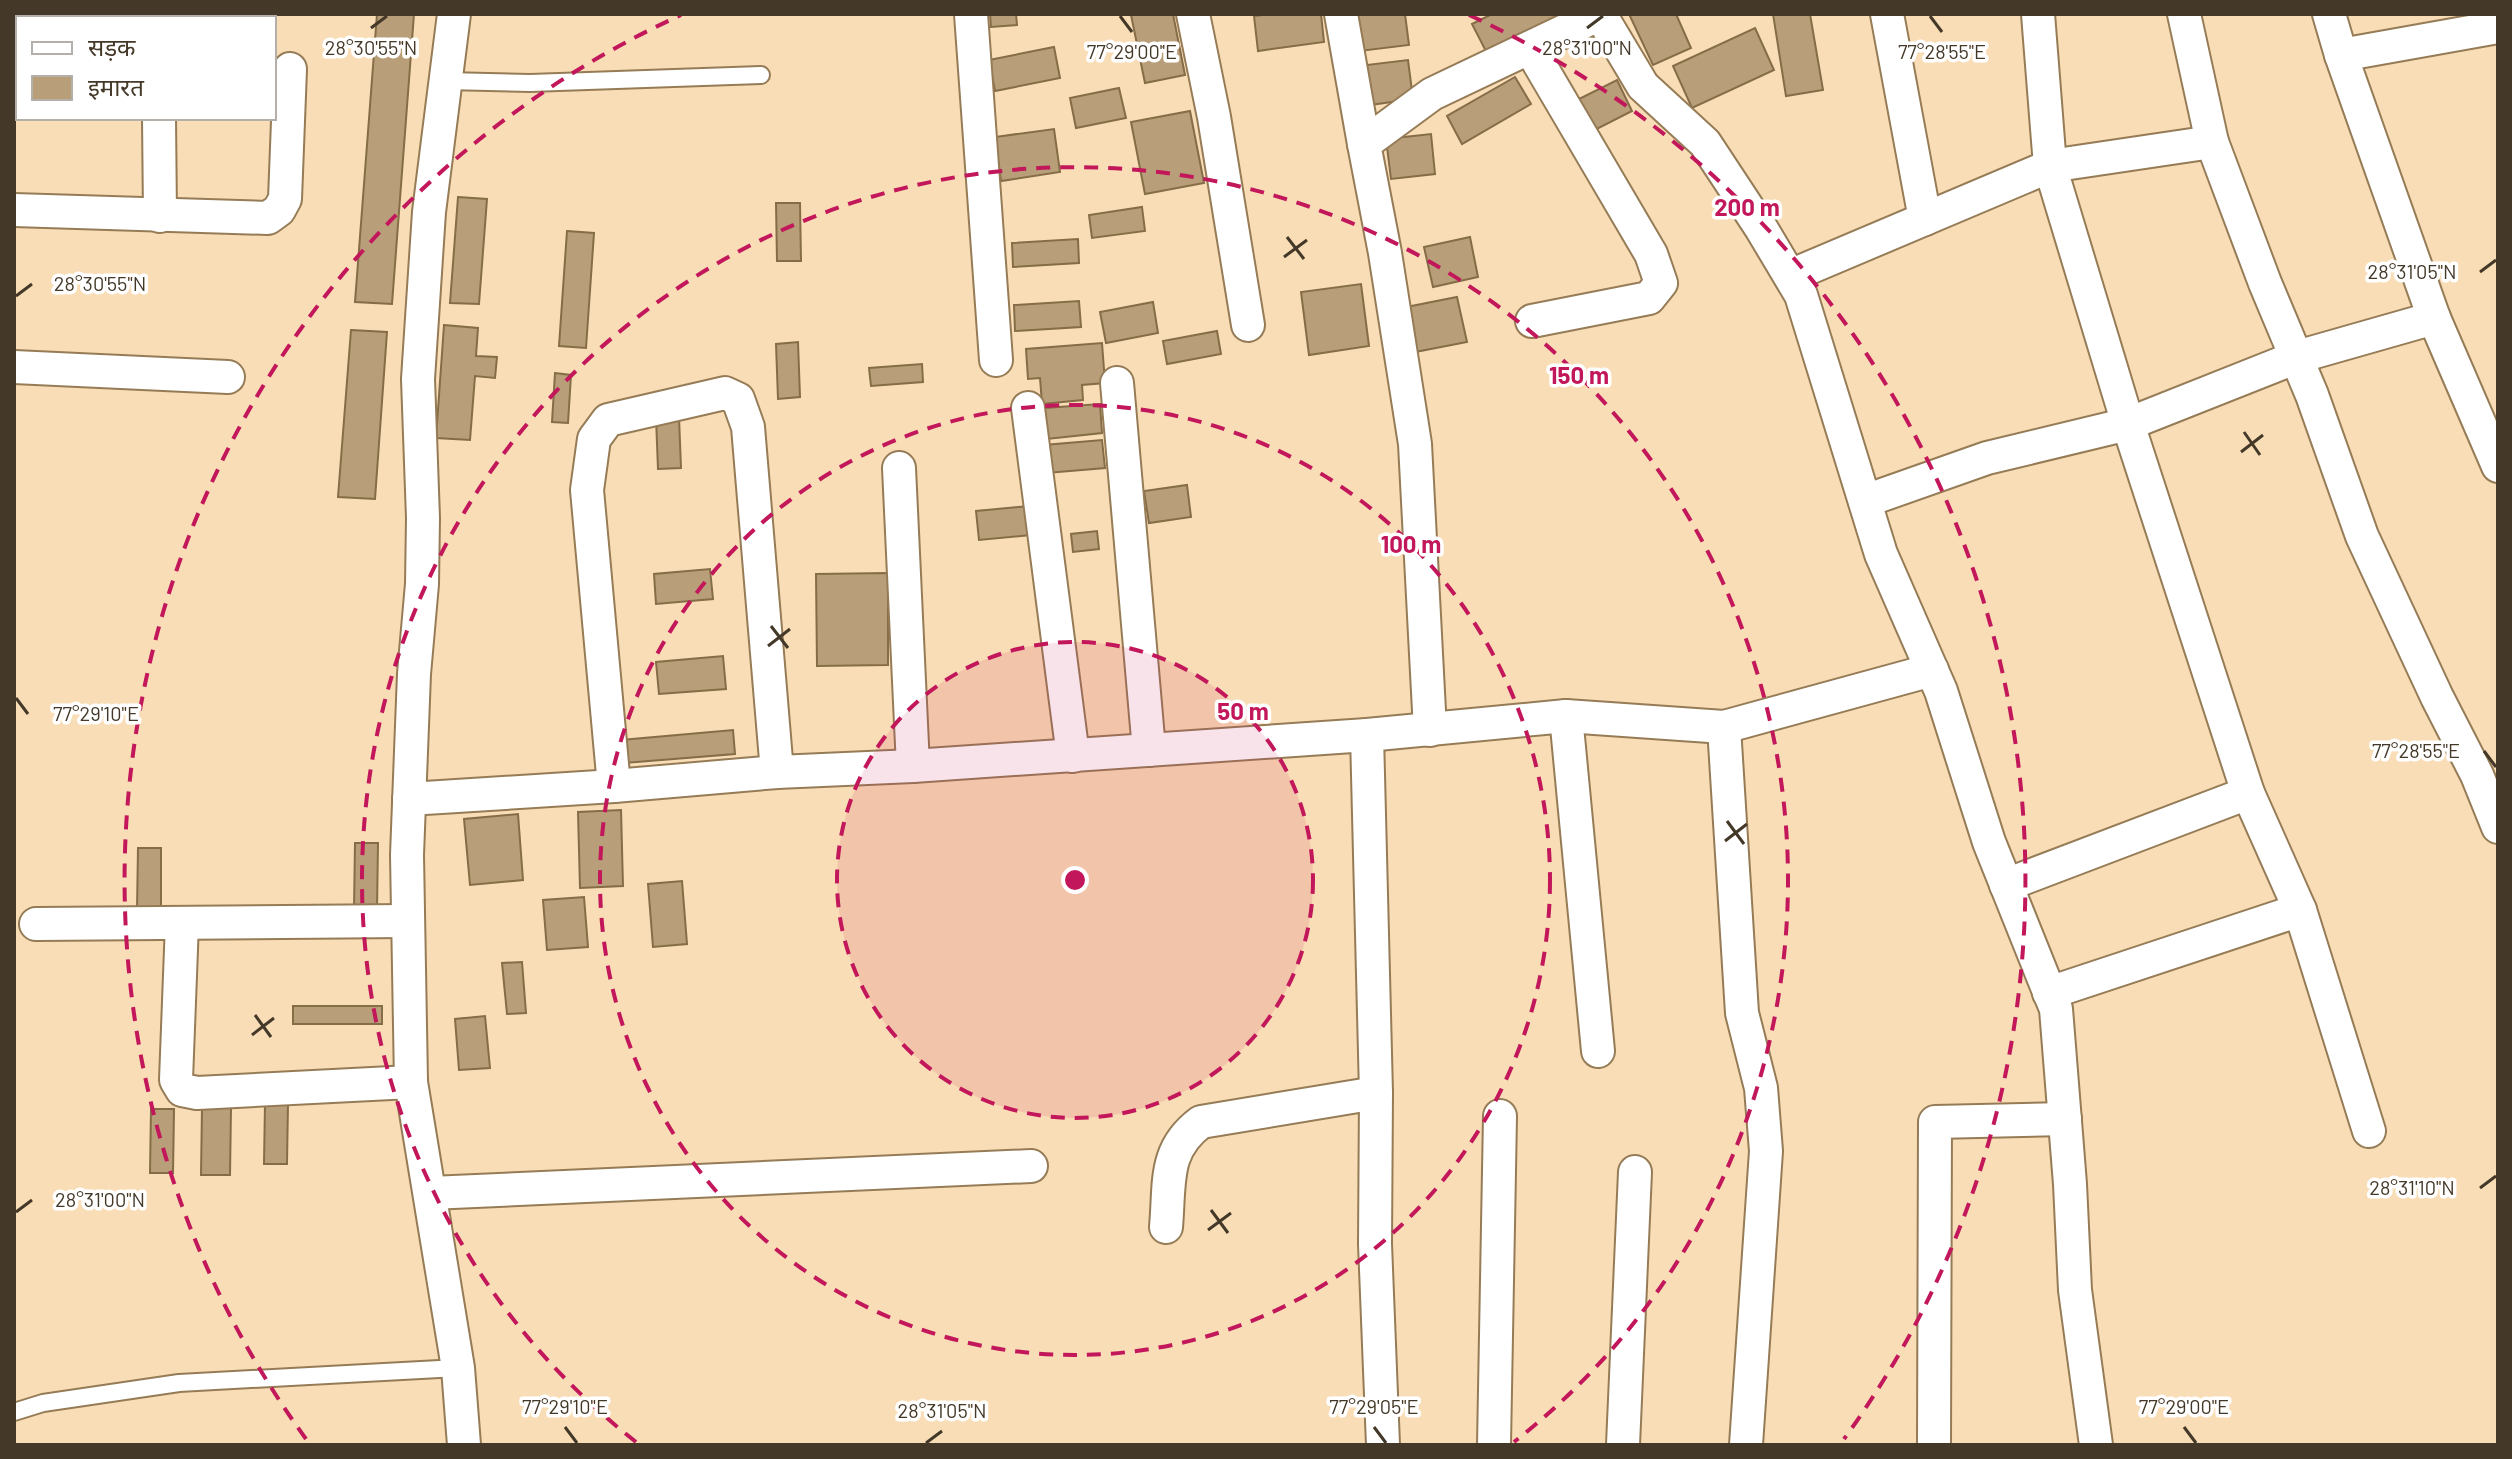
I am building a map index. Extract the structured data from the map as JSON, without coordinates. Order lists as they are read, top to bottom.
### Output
{
  "legend": ["सड़क", "इमारत"],
  "coordinates": [
    "28°30'55\"N",
    "28°31'00\"N",
    "77°29'00\"E",
    "77°28'55\"E",
    "28°31'05\"N",
    "77°29'10\"E",
    "28°31'10\"N",
    "77°29'05\"E"
  ],
  "rings": [
    "200 m",
    "150 m",
    "100 m",
    "50 m"
  ]
}
